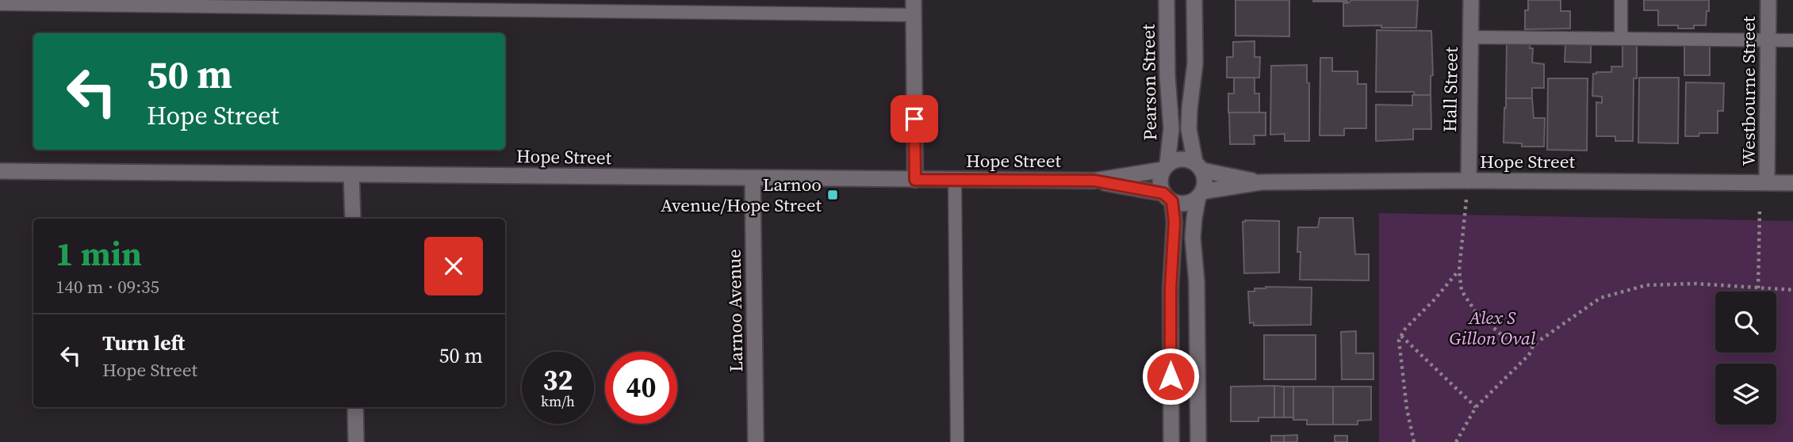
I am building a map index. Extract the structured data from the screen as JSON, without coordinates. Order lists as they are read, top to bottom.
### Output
{
  "streets": {
    "street": [
      "Pearson Street",
      "Hall Street",
      "Westbourne Street",
      "Hope Street",
      "Larnoo Avenue"
    ]
  },
  "crossings": [
    ["Pearson Street", "Hope Street"],
    ["Hall Street", "Hope Street"],
    ["Westbourne Street", "Hope Street"],
    ["Hope Street", "Larnoo Avenue"]
  ],
  "parks": ["Alex S Gillon Oval"],
  "places": {
    "transit": ["Larnoo Avenue/Hope Street"]
  },
  "page": {
    "turn": ["50 m", "Hope Street"],
    "heading": ["1 min", "140 m · 09:35"],
    "list": [
      {
        "name": "Turn left",
        "note": "Hope Street",
        "value": "50 m"
      }
    ],
    "speed": "32 km/h",
    "limit": "40"
  }
}
